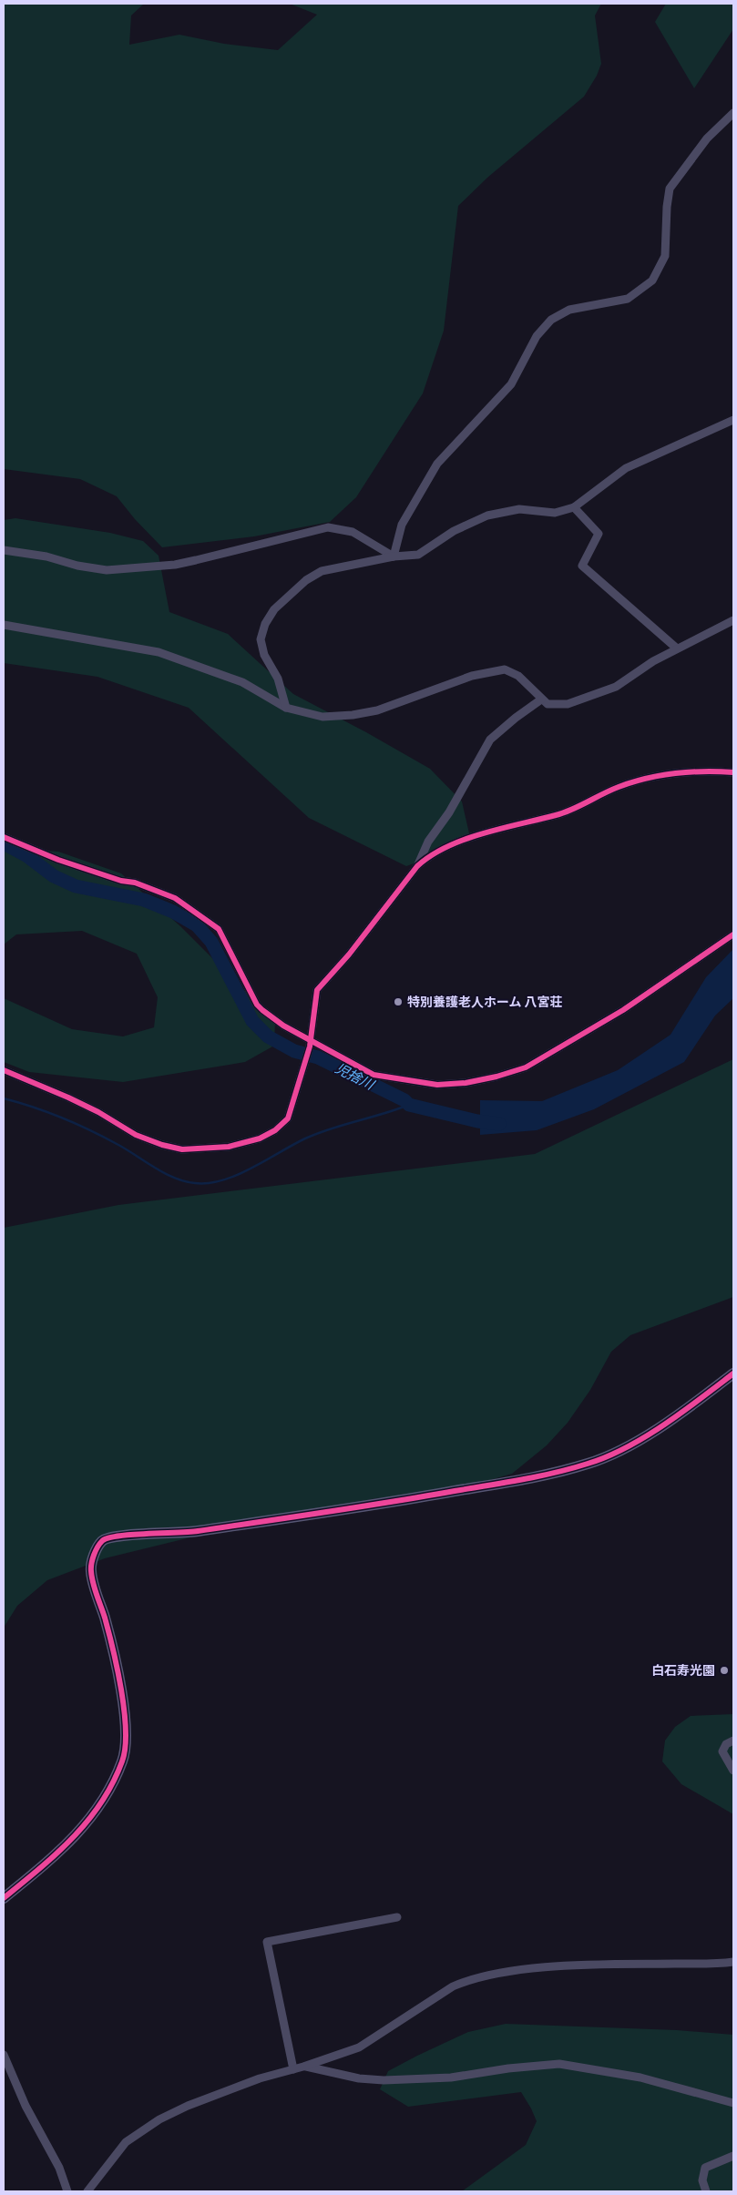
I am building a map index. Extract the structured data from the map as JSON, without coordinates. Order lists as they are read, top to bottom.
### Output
{
  "water": ["児捨川"],
  "places": ["特別養護老人ホーム 八宮荘", "白石寿光園"]
}
